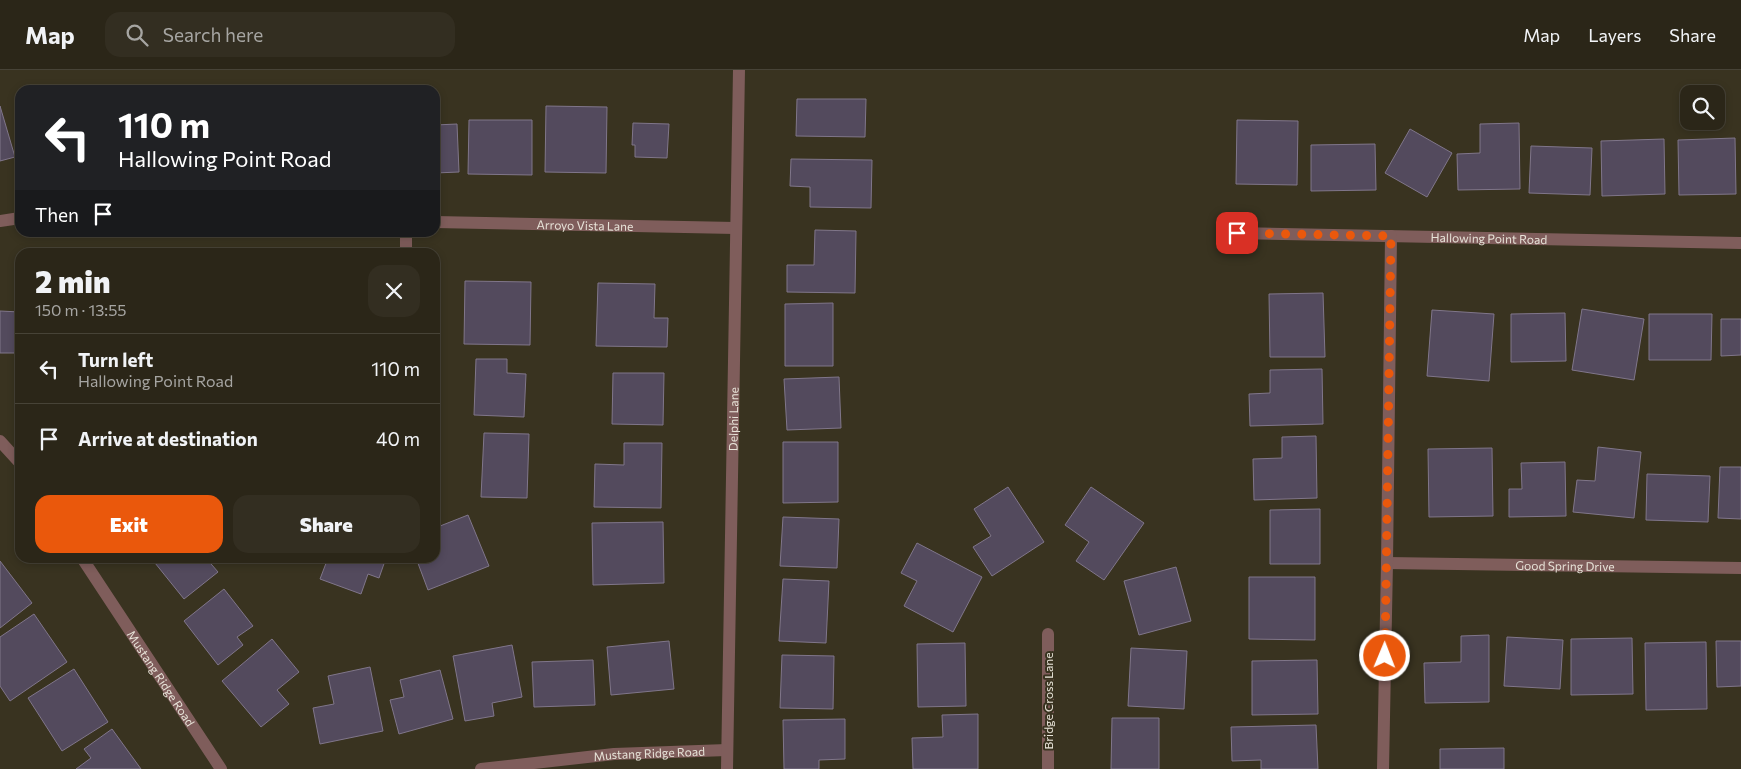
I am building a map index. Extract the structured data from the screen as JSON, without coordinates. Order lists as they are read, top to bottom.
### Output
{
  "streets": {
    "street": [
      "Arroyo Vista Lane",
      "Hallowing Point Road",
      "Delphi Lane",
      "Good Spring Drive",
      "Mustang Ridge Road",
      "Bridge Cross Lane"
    ]
  },
  "crossings": [
    ["Arroyo Vista Lane", "Delphi Lane"],
    ["Delphi Lane", "Mustang Ridge Road"]
  ],
  "page": {
    "header": "Map",
    "search": "Search here",
    "nav": ["Map", "Layers", "Share"],
    "turn": ["110 m", "Hallowing Point Road"],
    "then": "Then",
    "heading": ["2 min", "150 m · 13:55"],
    "list": [
      {
        "name": "Turn left",
        "note": "Hallowing Point Road",
        "value": "110 m"
      },
      {
        "name": "Arrive at destination",
        "value": "40 m"
      }
    ],
    "buttons": ["Exit", "Share"]
  }
}
